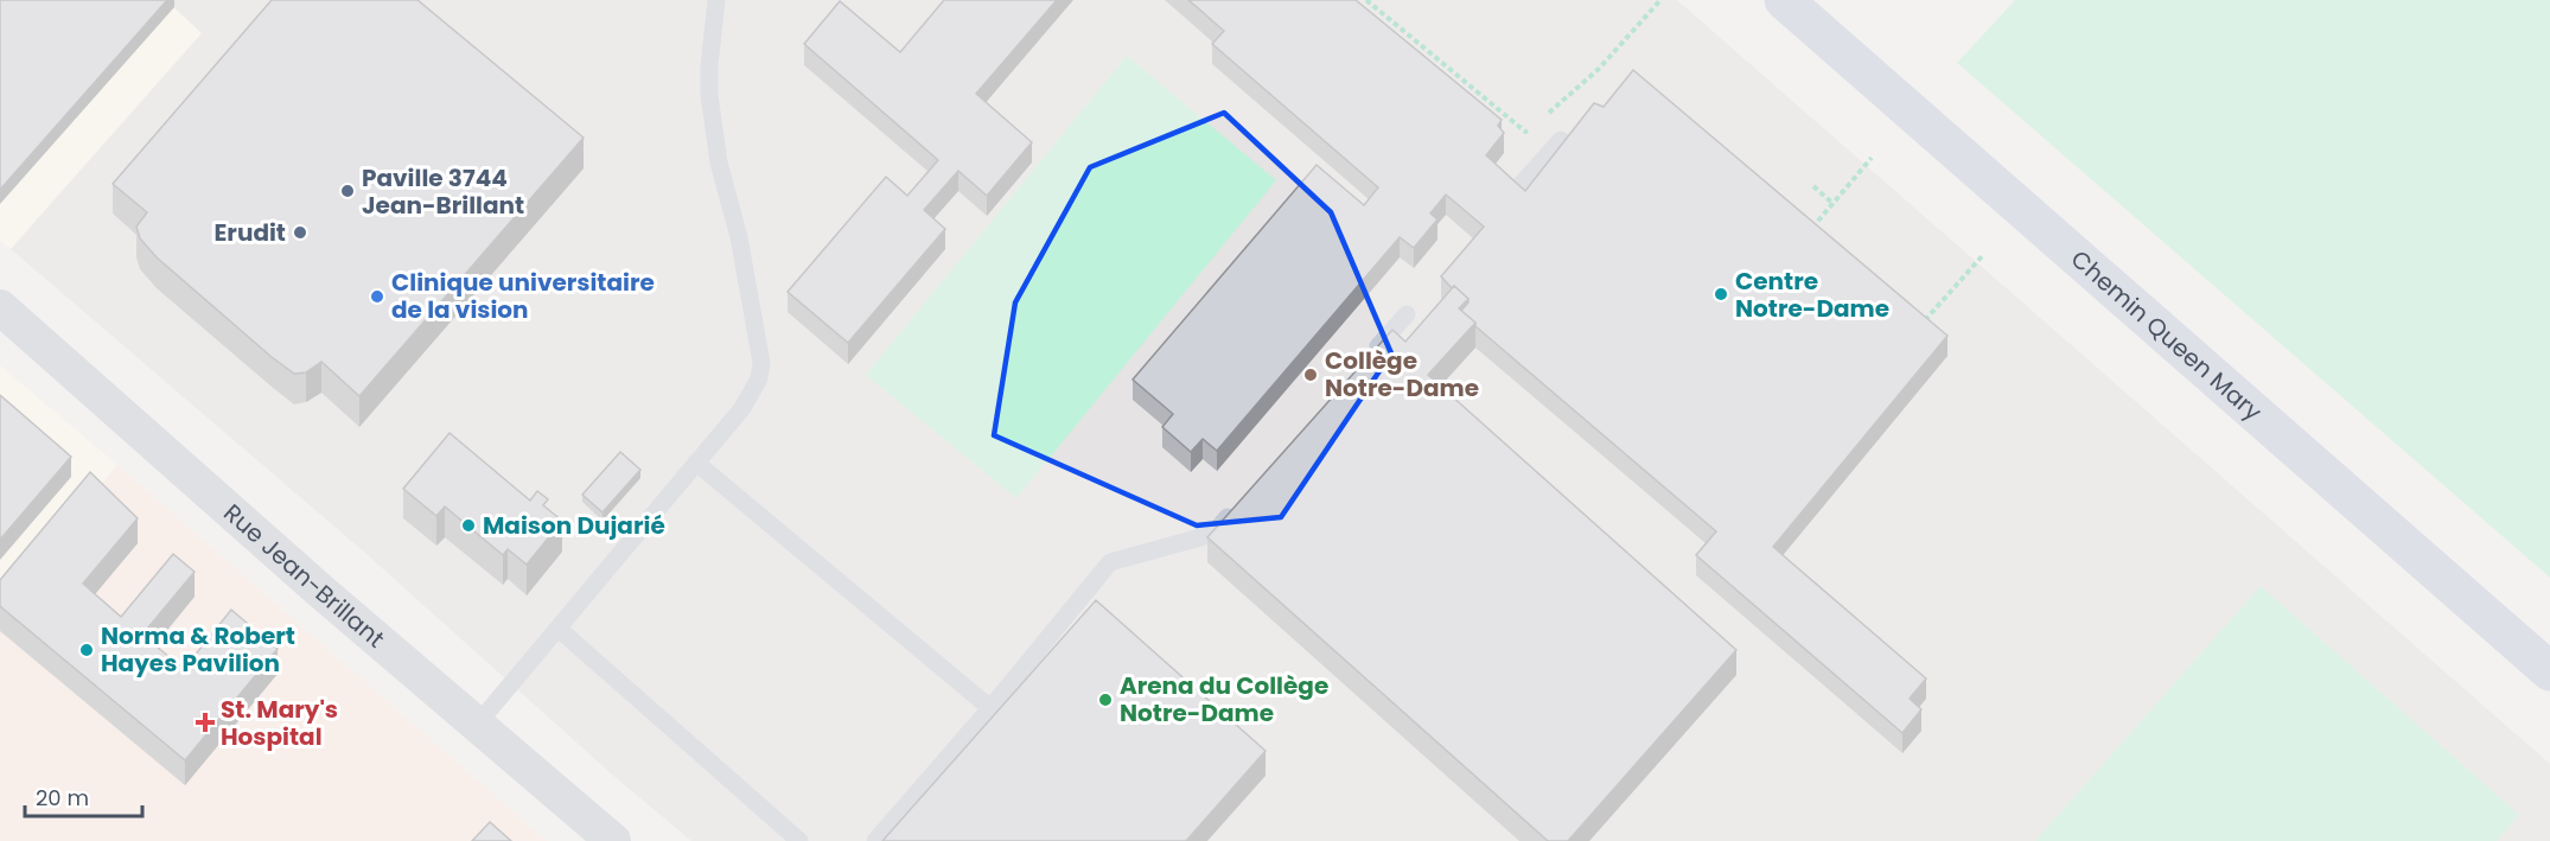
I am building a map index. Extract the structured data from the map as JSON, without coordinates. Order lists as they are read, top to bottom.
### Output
{
  "streets": {
    "street": ["Chemin Queen Mary", "Rue Jean-Brillant"]
  },
  "places": {
    "other": [
      "Paville 3744 Jean-Brillant",
      "Erudit",
      "Centre Notre-Dame",
      "Clinique universitaire de la vision",
      "Collège Notre-Dame",
      "Maison Dujarié",
      "Norma & Robert Hayes Pavilion",
      "Arena du Collège Notre-Dame"
    ],
    "health": ["St. Mary's Hospital"]
  },
  "scale_bar": "20 m"
}
